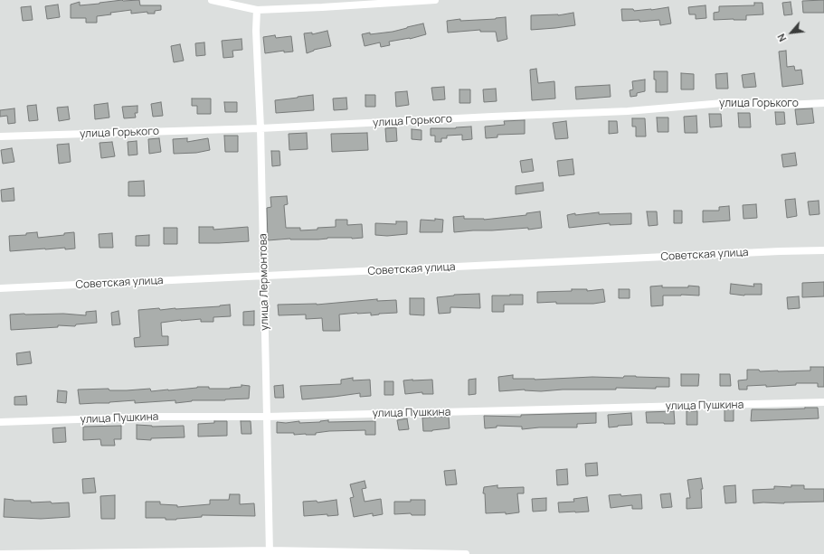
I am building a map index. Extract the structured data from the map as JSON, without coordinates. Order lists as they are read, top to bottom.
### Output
{
  "streets": {
    "street": [
      "улица Горького",
      "Советская улица",
      "улица Лермонтова",
      "улица Пушкина"
    ]
  },
  "crossings": [
    ["улица Горького", "улица Лермонтова"],
    ["Советская улица", "улица Лермонтова"],
    ["улица Лермонтова", "улица Пушкина"]
  ],
  "north": "bottom left"
}
